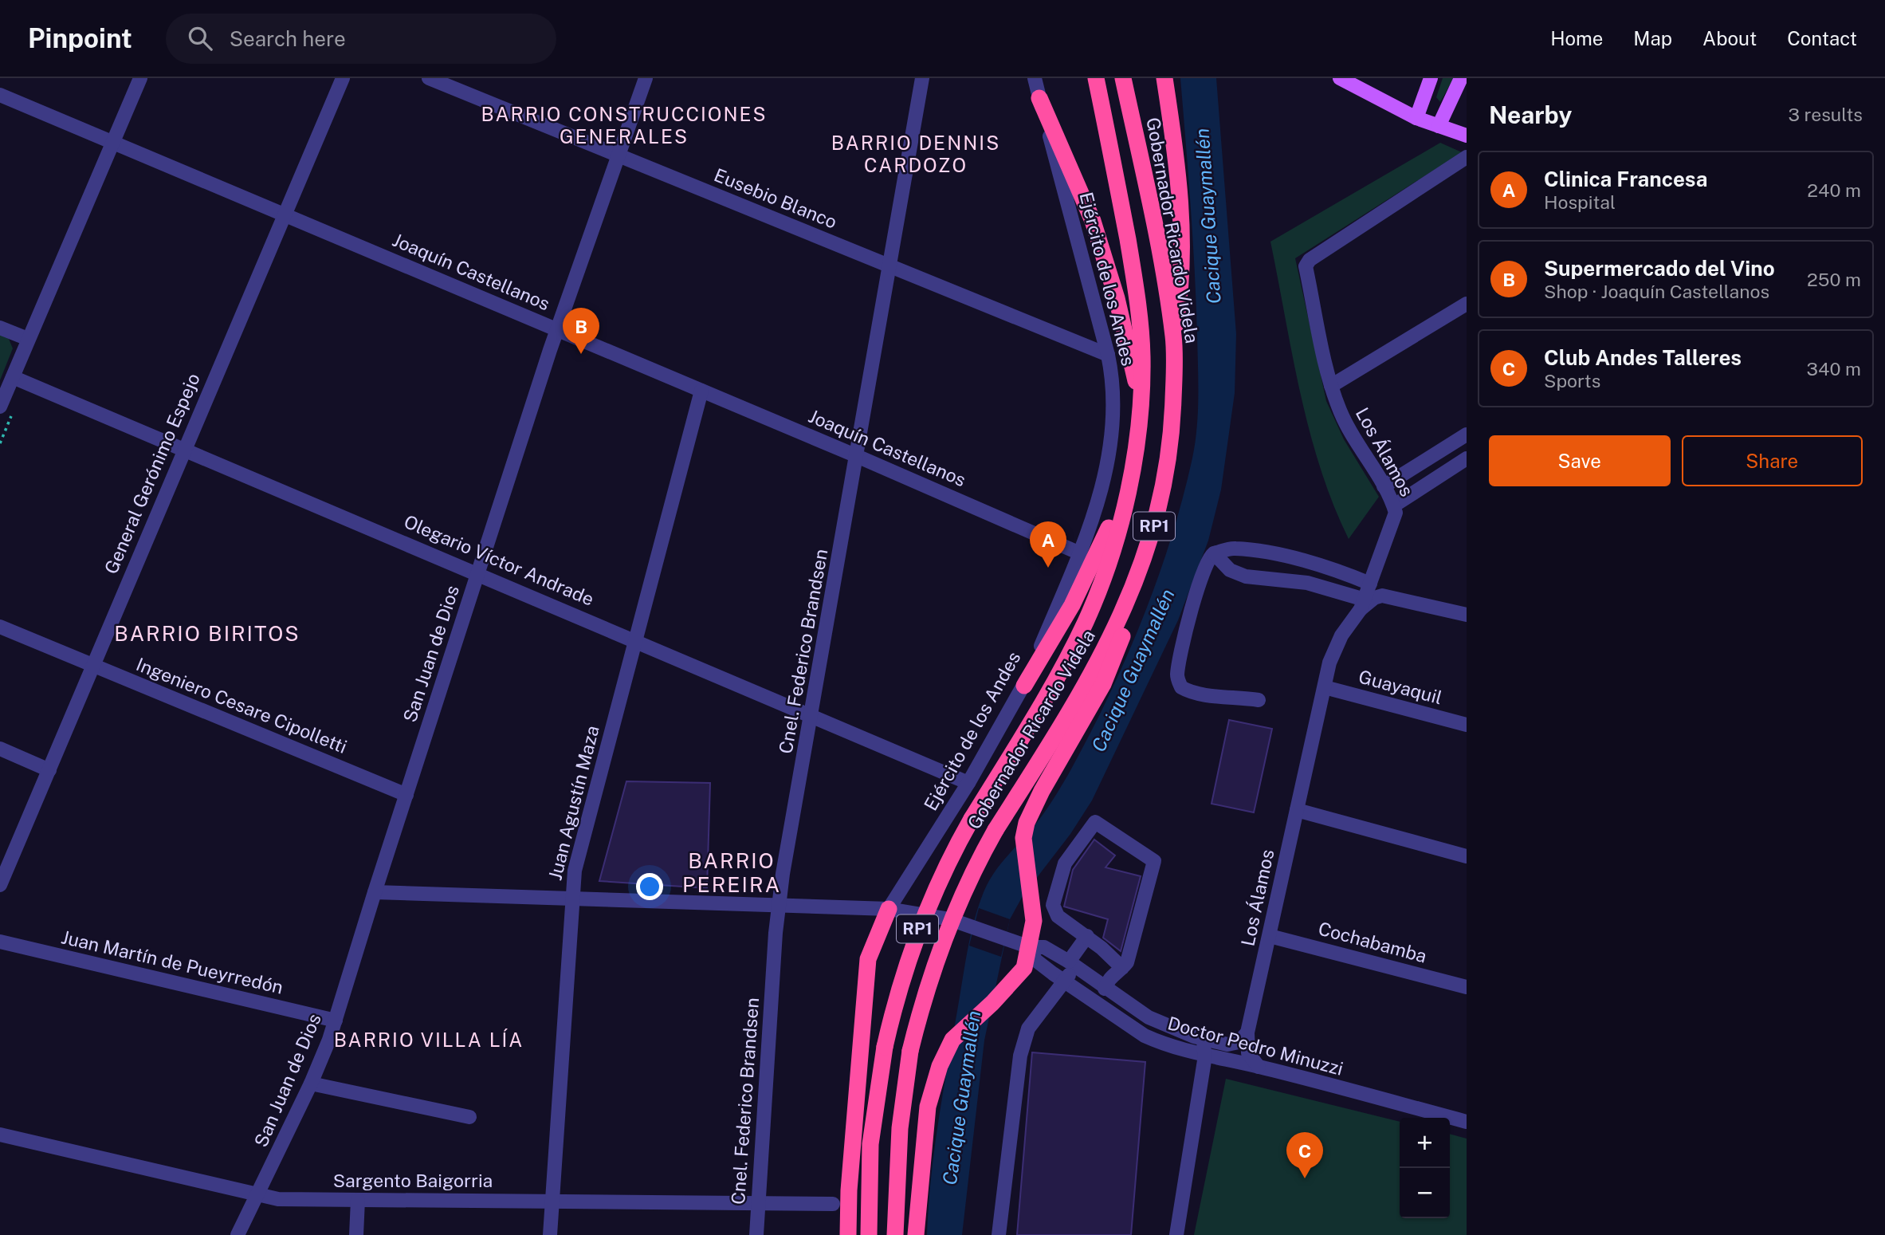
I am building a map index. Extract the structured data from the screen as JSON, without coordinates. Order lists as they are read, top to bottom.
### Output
{
  "streets": {
    "highway": ["Gobernador Ricardo Videla", "RP1"],
    "street": [
      "Eusebio Blanco",
      "Joaquín Castellanos",
      "Ejército de los Andes",
      "Los Álamos",
      "General Gerónimo Espejo",
      "Olegario Víctor Andrade",
      "Cnel. Federico Brandsen",
      "San Juan de Dios",
      "Guayaquil",
      "Ingeniero Cesare Cipolletti",
      "Juan Agustín Maza",
      "Cochabamba",
      "Juan Martín de Pueyrredón",
      "Doctor Pedro Minuzzi",
      "Sargento Baigorria"
    ]
  },
  "crossings": [
    ["Eusebio Blanco", "Ejército de los Andes"],
    ["Eusebio Blanco", "Cnel. Federico Brandsen"],
    ["Eusebio Blanco", "San Juan de Dios"],
    ["Joaquín Castellanos", "Ejército de los Andes"],
    ["Joaquín Castellanos", "General Gerónimo Espejo"],
    ["Joaquín Castellanos", "Cnel. Federico Brandsen"],
    ["Joaquín Castellanos", "San Juan de Dios"],
    ["Joaquín Castellanos", "Juan Agustín Maza"],
    ["Ejército de los Andes", "Olegario Víctor Andrade"],
    ["Ejército de los Andes", "Doctor Pedro Minuzzi"],
    ["Los Álamos", "Guayaquil"],
    ["Los Álamos", "Cochabamba"],
    ["Los Álamos", "Doctor Pedro Minuzzi"],
    ["General Gerónimo Espejo", "Olegario Víctor Andrade"],
    ["General Gerónimo Espejo", "Ingeniero Cesare Cipolletti"],
    ["Olegario Víctor Andrade", "Cnel. Federico Brandsen"],
    ["Olegario Víctor Andrade", "San Juan de Dios"],
    ["Olegario Víctor Andrade", "Juan Agustín Maza"],
    ["Cnel. Federico Brandsen", "Doctor Pedro Minuzzi"],
    ["Cnel. Federico Brandsen", "Sargento Baigorria"],
    ["San Juan de Dios", "Ingeniero Cesare Cipolletti"],
    ["San Juan de Dios", "Juan Martín de Pueyrredón"],
    ["San Juan de Dios", "Doctor Pedro Minuzzi"],
    ["San Juan de Dios", "Sargento Baigorria"],
    ["Juan Agustín Maza", "Doctor Pedro Minuzzi"],
    ["Juan Agustín Maza", "Sargento Baigorria"]
  ],
  "districts": [
    "BARRIO CONSTRUCCIONES GENERALES",
    "BARRIO DENNIS CARDOZO",
    "BARRIO BIRITOS",
    "BARRIO PEREIRA",
    "BARRIO VILLA LÍA"
  ],
  "water": ["Cacique Guaymallén"],
  "page": {
    "header": "Pinpoint",
    "search": "Search here",
    "nav": [
      "Home",
      "Map",
      "About",
      "Contact"
    ],
    "heading": ["Nearby", "3 results"],
    "list": [
      {
        "mark": "A",
        "name": "Clinica Francesa",
        "note": "Hospital",
        "value": "240 m"
      },
      {
        "mark": "B",
        "name": "Supermercado del Vino",
        "note": "Shop · Joaquín Castellanos",
        "value": "250 m"
      },
      {
        "mark": "C",
        "name": "Club Andes Talleres",
        "note": "Sports",
        "value": "340 m"
      }
    ],
    "pins": ["B", "A", "C"],
    "buttons": ["Save", "Share"],
    "map_buttons": ["+", "−"]
  }
}
